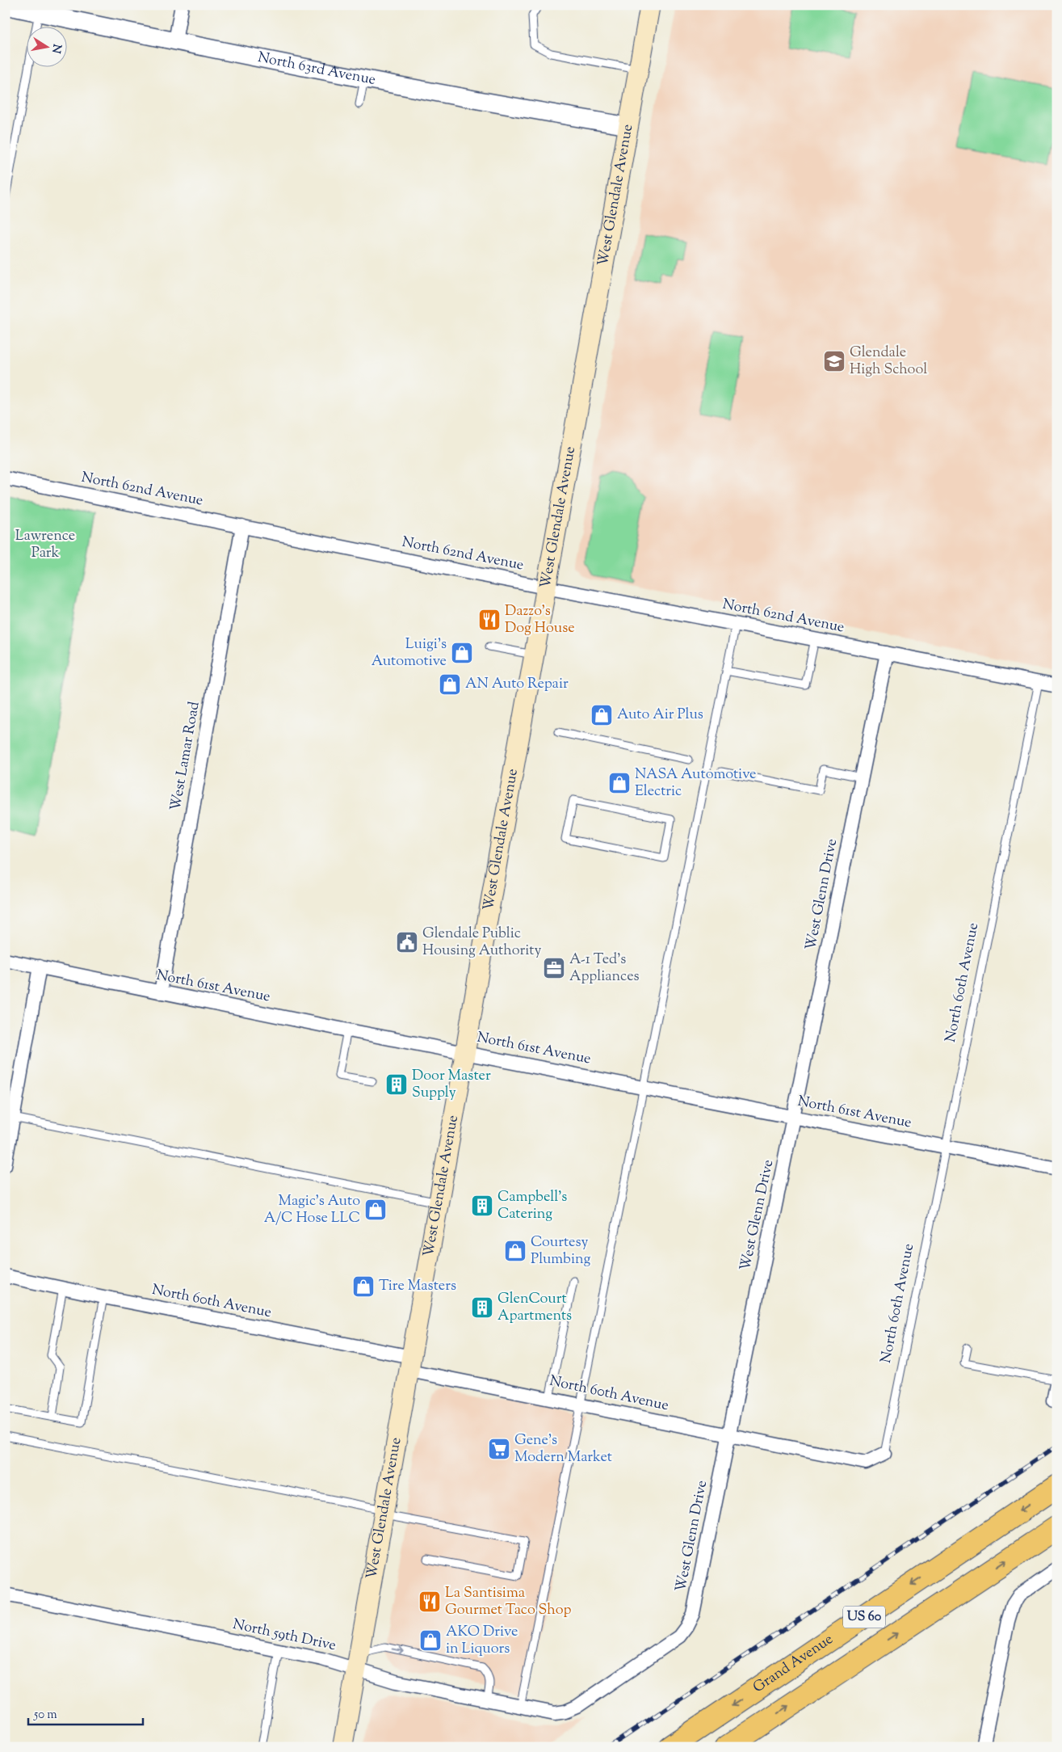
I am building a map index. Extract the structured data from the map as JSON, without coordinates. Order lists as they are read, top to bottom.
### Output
{
  "streets": {
    "highway": ["US 60", "Grand Avenue"],
    "main road": ["West Glendale Avenue"],
    "street": [
      "North 63rd Avenue",
      "North 62nd Avenue",
      "West Lamar Road",
      "West Glenn Drive",
      "North 60th Avenue",
      "North 61st Avenue",
      "North 59th Drive"
    ]
  },
  "crossings": [
    ["North 63rd Avenue", "West Glendale Avenue"],
    ["West Glendale Avenue", "North 62nd Avenue"],
    ["West Glendale Avenue", "North 60th Avenue"],
    ["West Glendale Avenue", "North 61st Avenue"],
    ["West Glendale Avenue", "North 59th Drive"],
    ["North 62nd Avenue", "West Lamar Road"],
    ["North 62nd Avenue", "West Glenn Drive"],
    ["North 62nd Avenue", "North 60th Avenue"],
    ["West Lamar Road", "North 61st Avenue"],
    ["West Glenn Drive", "North 60th Avenue"],
    ["West Glenn Drive", "North 61st Avenue"],
    ["West Glenn Drive", "North 59th Drive"],
    ["North 60th Avenue", "North 61st Avenue"]
  ],
  "parks": ["Lawrence Park"],
  "places": {
    "school or university": ["Glendale High School"],
    "restaurant": ["Dazzo's Dog House", "La Santisima Gourmet Taco Shop"],
    "shop": [
      "Luigi's Automotive",
      "AN Auto Repair",
      "Auto Air Plus",
      "NASA Automotive Electric",
      "Magic's Auto A/C Hose LLC",
      "Courtesy Plumbing",
      "Tire Masters",
      "AKO Drive in Liquors"
    ],
    "public building": ["Glendale Public Housing Authority"],
    "office": ["A-1 Ted's Appliances"],
    "building": ["Door Master Supply", "Campbell's Catering", "GlenCourt Apartments"],
    "supermarket": ["Gene's Modern Market"]
  },
  "scale_bar": "50 m",
  "north": "right"
}
